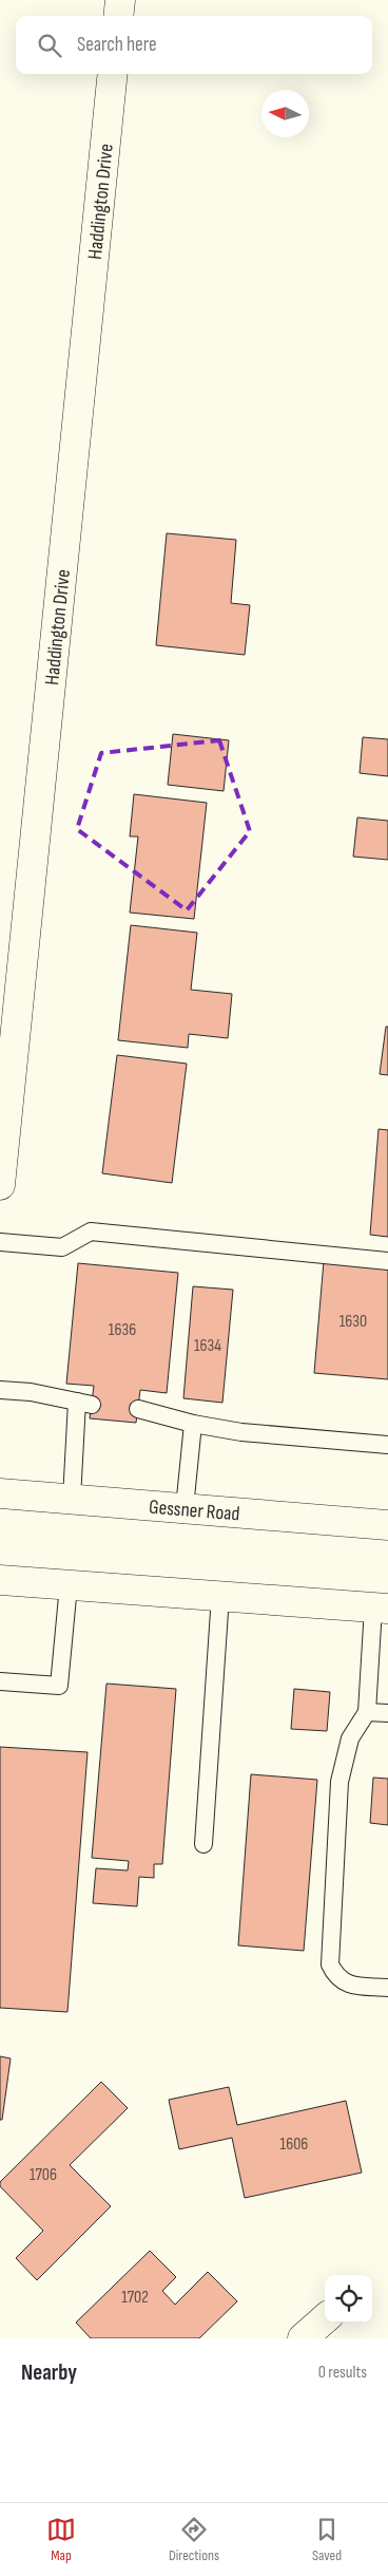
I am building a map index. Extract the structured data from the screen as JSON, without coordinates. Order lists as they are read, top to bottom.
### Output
{
  "streets": {
    "street": ["Haddington Drive", "Gessner Road"]
  },
  "house_numbers": [
    "1630",
    "1636",
    "1634",
    "1606",
    "1706",
    "1702"
  ],
  "north": "left",
  "page": {
    "search": "Search here",
    "heading": ["Nearby", "0 results"],
    "nav": ["Map", "Directions", "Saved"]
  }
}
